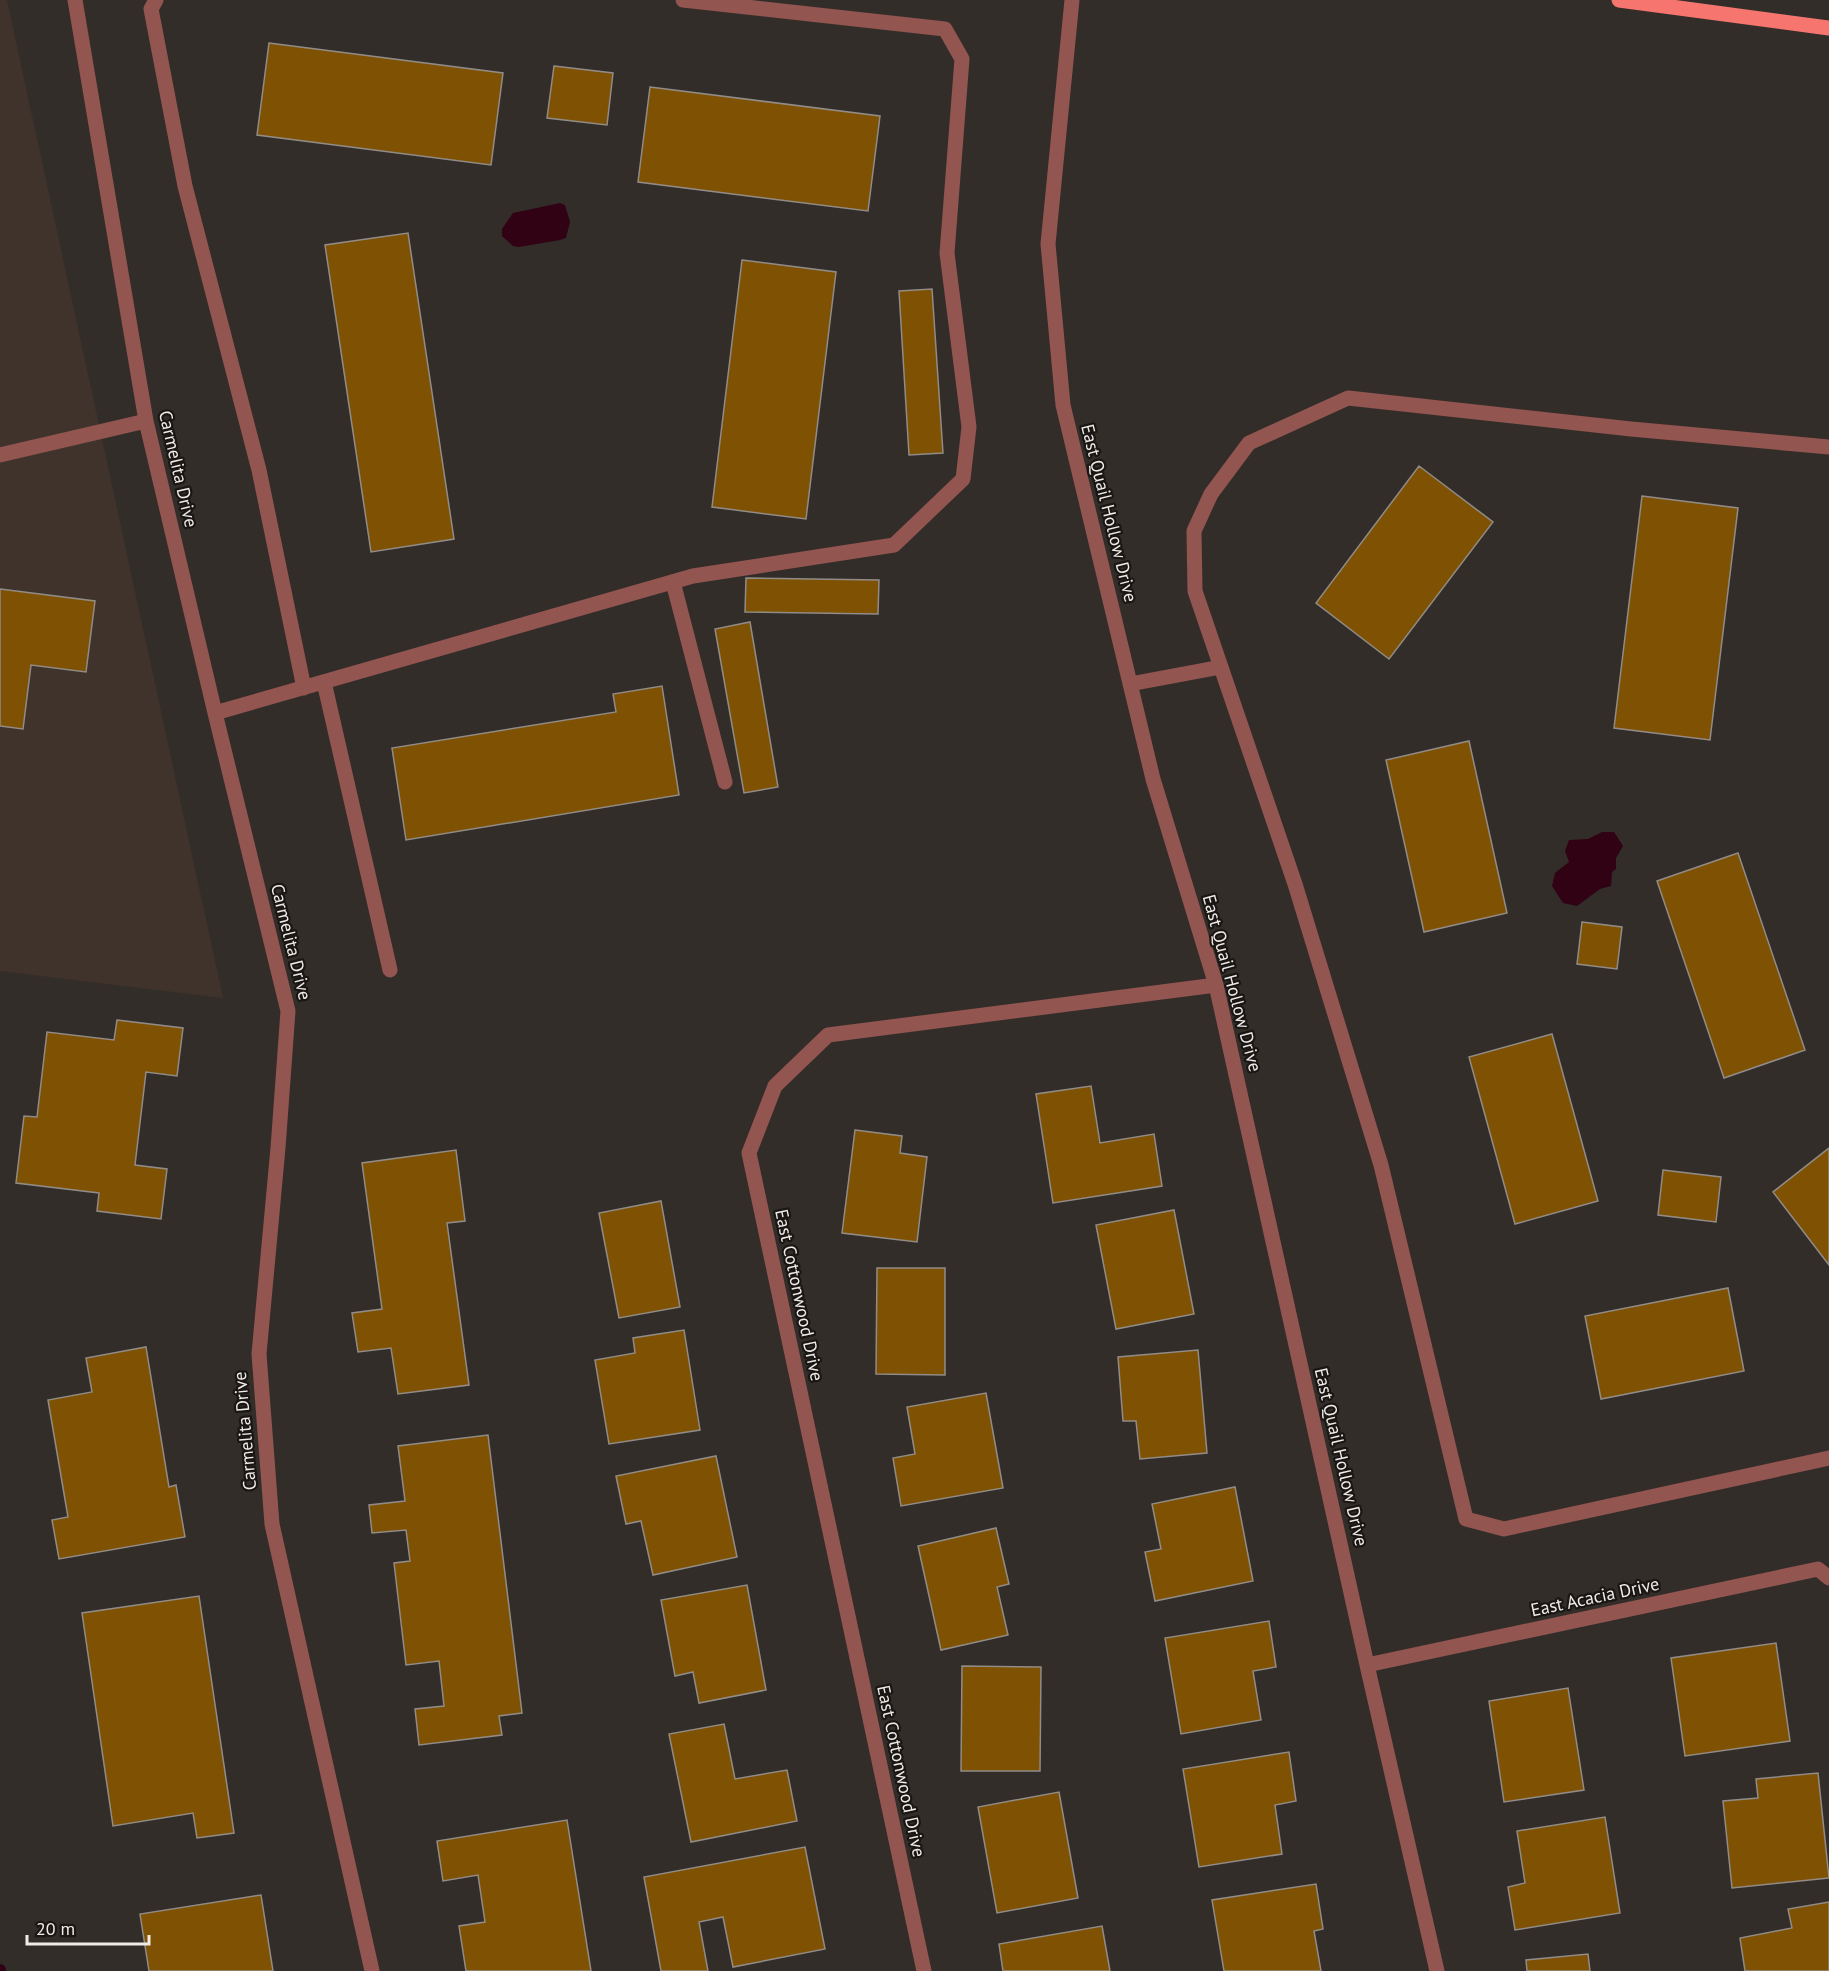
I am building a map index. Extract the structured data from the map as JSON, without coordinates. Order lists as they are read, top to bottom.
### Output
{
  "streets": {
    "street": [
      "Carmelita Drive",
      "East Quail Hollow Drive",
      "East Cottonwood Drive",
      "East Acacia Drive"
    ]
  },
  "crossings": [
    ["East Quail Hollow Drive", "East Cottonwood Drive"],
    ["East Quail Hollow Drive", "East Acacia Drive"]
  ],
  "scale_bar": "20 m"
}
